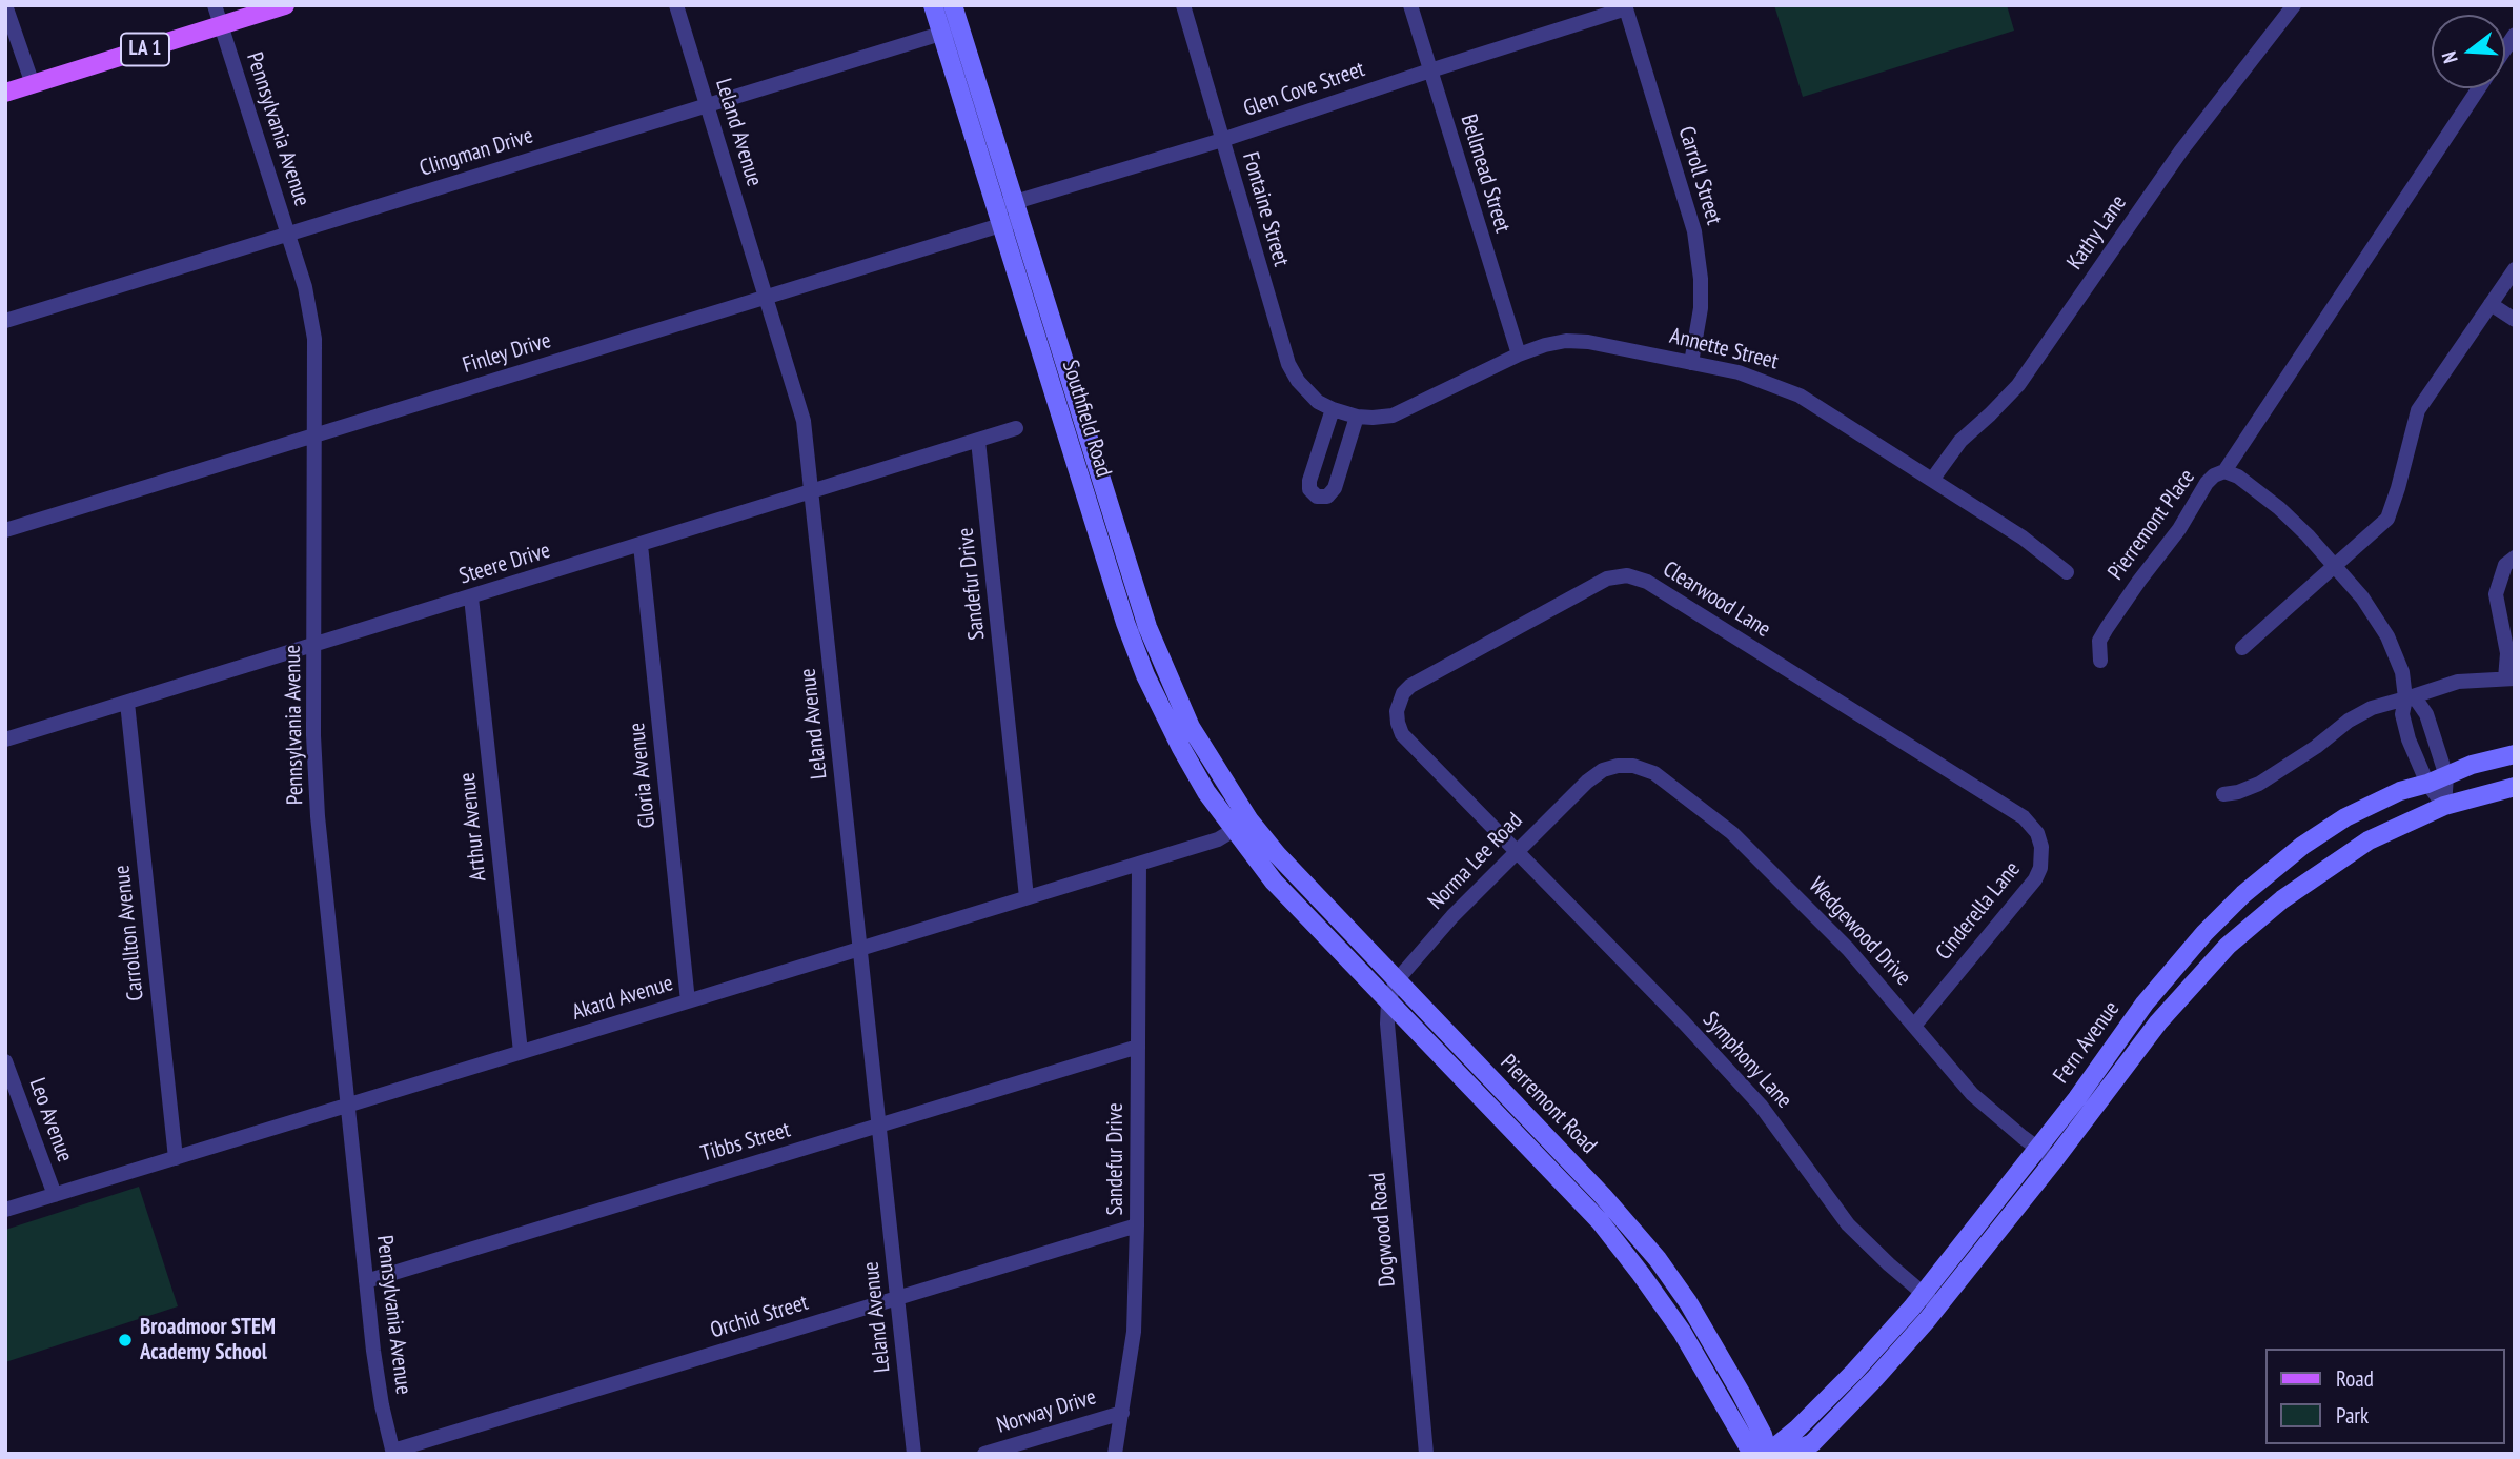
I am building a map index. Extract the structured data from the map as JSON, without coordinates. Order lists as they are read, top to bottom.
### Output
{
  "streets": {
    "main road": [
      "LA 1",
      "Southfield Road",
      "Fern Avenue",
      "Pierremont Road"
    ],
    "street": [
      "Glen Cove Street",
      "Pennsylvania Avenue",
      "Leland Avenue",
      "Clingman Drive",
      "Bellmead Street",
      "Carroll Street",
      "Fontaine Street",
      "Kathy Lane",
      "Annette Street",
      "Finley Drive",
      "Pierremont Place",
      "Steere Drive",
      "Sandefur Drive",
      "Clearwood Lane",
      "Gloria Avenue",
      "Arthur Avenue",
      "Norma Lee Road",
      "Cinderella Lane",
      "Wedgewood Drive",
      "Carrollton Avenue",
      "Akard Avenue",
      "Symphony Lane",
      "Leo Avenue",
      "Tibbs Street",
      "Dogwood Road",
      "Orchid Street",
      "Norway Drive"
    ]
  },
  "crossings": [
    ["LA 1", "Pennsylvania Avenue"],
    ["Glen Cove Street", "Bellmead Street"],
    ["Glen Cove Street", "Carroll Street"],
    ["Glen Cove Street", "Fontaine Street"],
    ["Glen Cove Street", "Finley Drive"],
    ["Glen Cove Street", "Southfield Road"],
    ["Pennsylvania Avenue", "Clingman Drive"],
    ["Pennsylvania Avenue", "Finley Drive"],
    ["Pennsylvania Avenue", "Steere Drive"],
    ["Pennsylvania Avenue", "Akard Avenue"],
    ["Pennsylvania Avenue", "Tibbs Street"],
    ["Pennsylvania Avenue", "Orchid Street"],
    ["Leland Avenue", "Clingman Drive"],
    ["Leland Avenue", "Finley Drive"],
    ["Leland Avenue", "Steere Drive"],
    ["Leland Avenue", "Akard Avenue"],
    ["Leland Avenue", "Tibbs Street"],
    ["Leland Avenue", "Orchid Street"],
    ["Clingman Drive", "Southfield Road"],
    ["Bellmead Street", "Annette Street"],
    ["Carroll Street", "Annette Street"],
    ["Fontaine Street", "Annette Street"],
    ["Kathy Lane", "Annette Street"],
    ["Finley Drive", "Southfield Road"],
    ["Southfield Road", "Akard Avenue"],
    ["Southfield Road", "Pierremont Road"],
    ["Pierremont Place", "Fern Avenue"],
    ["Steere Drive", "Sandefur Drive"],
    ["Steere Drive", "Gloria Avenue"],
    ["Steere Drive", "Arthur Avenue"],
    ["Steere Drive", "Carrollton Avenue"],
    ["Sandefur Drive", "Akard Avenue"],
    ["Sandefur Drive", "Tibbs Street"],
    ["Sandefur Drive", "Orchid Street"],
    ["Sandefur Drive", "Norway Drive"],
    ["Clearwood Lane", "Norma Lee Road"],
    ["Clearwood Lane", "Cinderella Lane"],
    ["Clearwood Lane", "Symphony Lane"],
    ["Gloria Avenue", "Akard Avenue"],
    ["Arthur Avenue", "Akard Avenue"],
    ["Norma Lee Road", "Wedgewood Drive"],
    ["Norma Lee Road", "Symphony Lane"],
    ["Norma Lee Road", "Pierremont Road"],
    ["Norma Lee Road", "Dogwood Road"],
    ["Cinderella Lane", "Wedgewood Drive"],
    ["Wedgewood Drive", "Fern Avenue"],
    ["Carrollton Avenue", "Akard Avenue"],
    ["Akard Avenue", "Pierremont Road"],
    ["Akard Avenue", "Leo Avenue"],
    ["Fern Avenue", "Symphony Lane"],
    ["Fern Avenue", "Pierremont Road"],
    ["Pierremont Road", "Dogwood Road"]
  ],
  "places": ["Broadmoor STEM Academy School"],
  "legend": ["Road", "Park"],
  "north": "left"
}
